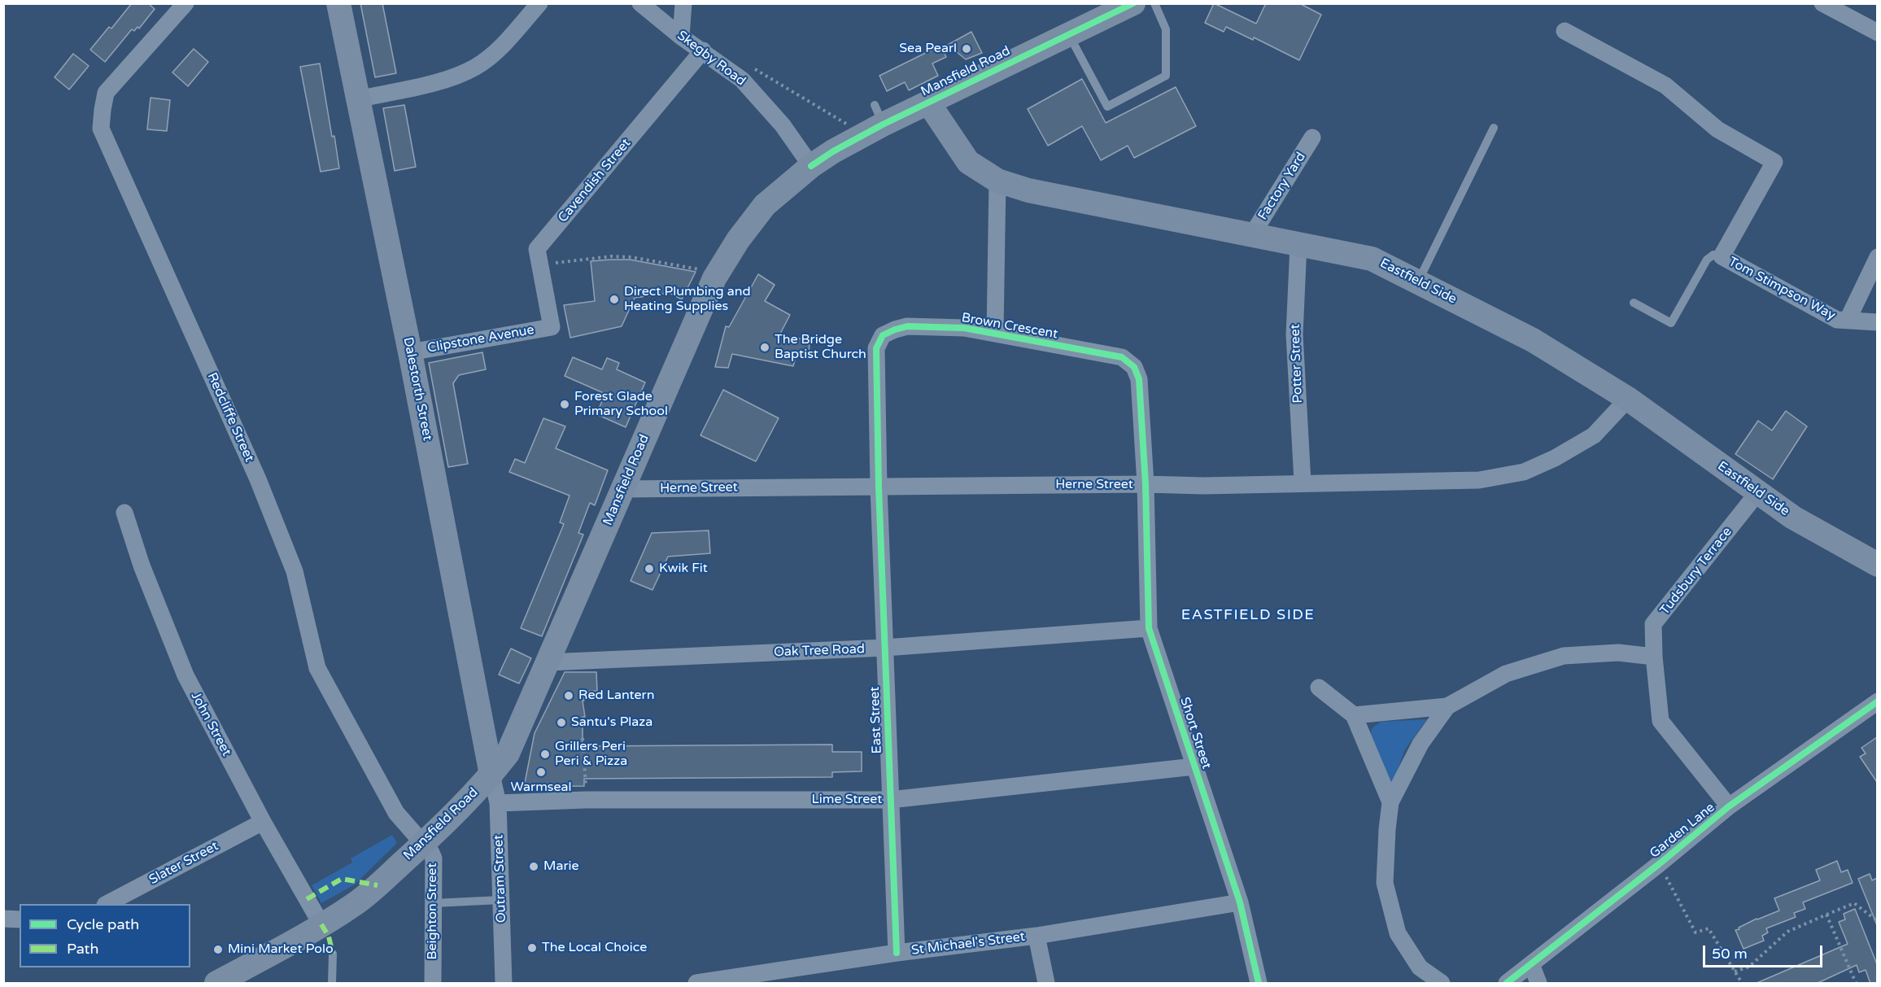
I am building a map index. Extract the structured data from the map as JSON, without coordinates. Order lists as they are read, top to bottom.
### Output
{
  "streets": {
    "street": [
      "Skegby Road",
      "Mansfield Road",
      "Cavendish Street",
      "Factory Yard",
      "Eastfield Side",
      "Tom Stimpson Way",
      "Brown Crescent",
      "Clipstone Avenue",
      "Potter Street",
      "Dalestorth Street",
      "Redcliffe Street",
      "Herne Street",
      "Tudsbury Terrace",
      "Oak Tree Road",
      "East Street",
      "John Street",
      "Short Street",
      "Lime Street",
      "Garden Lane",
      "Slater Street",
      "Outram Street",
      "Beighton Street",
      "St Michael's Street"
    ]
  },
  "crossings": [
    ["Skegby Road", "Mansfield Road"],
    ["Skegby Road", "Cavendish Street"],
    ["Mansfield Road", "Eastfield Side"],
    ["Mansfield Road", "Dalestorth Street"],
    ["Mansfield Road", "Redcliffe Street"],
    ["Mansfield Road", "Herne Street"],
    ["Mansfield Road", "Oak Tree Road"],
    ["Mansfield Road", "John Street"],
    ["Mansfield Road", "Outram Street"],
    ["Mansfield Road", "Beighton Street"],
    ["Cavendish Street", "Clipstone Avenue"],
    ["Factory Yard", "Eastfield Side"],
    ["Eastfield Side", "Brown Crescent"],
    ["Eastfield Side", "Potter Street"],
    ["Eastfield Side", "Herne Street"],
    ["Eastfield Side", "Tudsbury Terrace"],
    ["Brown Crescent", "Herne Street"],
    ["Brown Crescent", "East Street"],
    ["Brown Crescent", "Short Street"],
    ["Clipstone Avenue", "Dalestorth Street"],
    ["Potter Street", "Herne Street"],
    ["Dalestorth Street", "Outram Street"],
    ["Redcliffe Street", "Beighton Street"],
    ["Herne Street", "East Street"],
    ["Herne Street", "Short Street"],
    ["Tudsbury Terrace", "Garden Lane"],
    ["Oak Tree Road", "East Street"],
    ["Oak Tree Road", "Short Street"],
    ["East Street", "Lime Street"],
    ["East Street", "St Michael's Street"],
    ["John Street", "Slater Street"],
    ["Short Street", "Lime Street"],
    ["Short Street", "St Michael's Street"],
    ["Lime Street", "Outram Street"]
  ],
  "districts": ["EASTFIELD SIDE"],
  "places": [
    "Sea Pearl",
    "Direct Plumbing and Heating Supplies",
    "The Bridge Baptist Church",
    "Forest Glade Primary School",
    "Kwik Fit",
    "Red Lantern",
    "Santu's Plaza",
    "Grillers Peri Peri & Pizza",
    "Warmseal",
    "Marie",
    "The Local Choice",
    "Mini Market Polo"
  ],
  "legend": ["Cycle path", "Path"],
  "scale_bar": "50 m"
}
